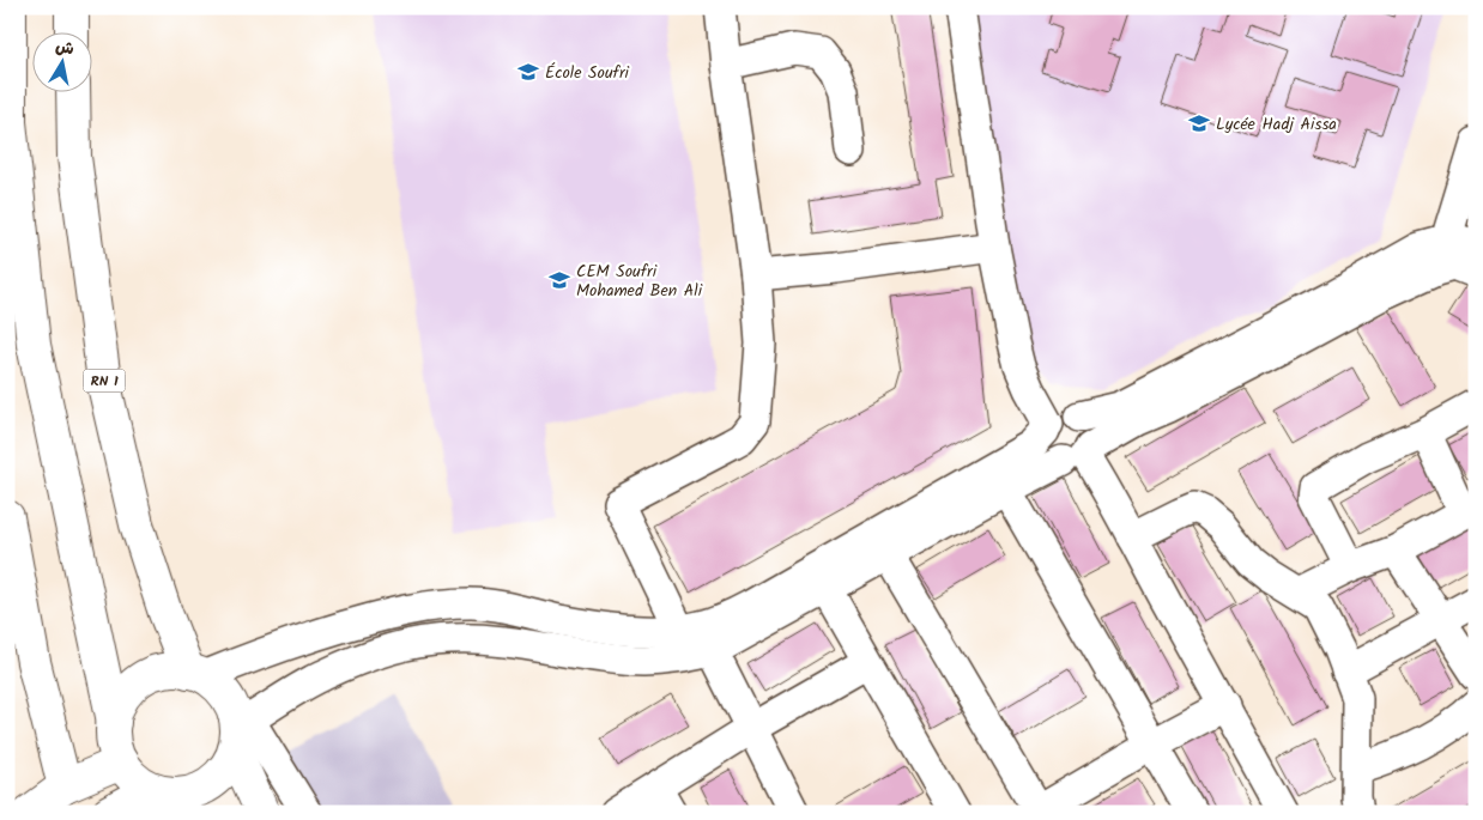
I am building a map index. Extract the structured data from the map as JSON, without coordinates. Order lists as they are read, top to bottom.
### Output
{
  "streets": {
    "main road": ["RN 1"]
  },
  "places": {
    "school or university": ["École Soufri", "Lycée Hadj Aissa", "CEM Soufri Mohamed Ben Ali"]
  },
  "north": "top"
}
